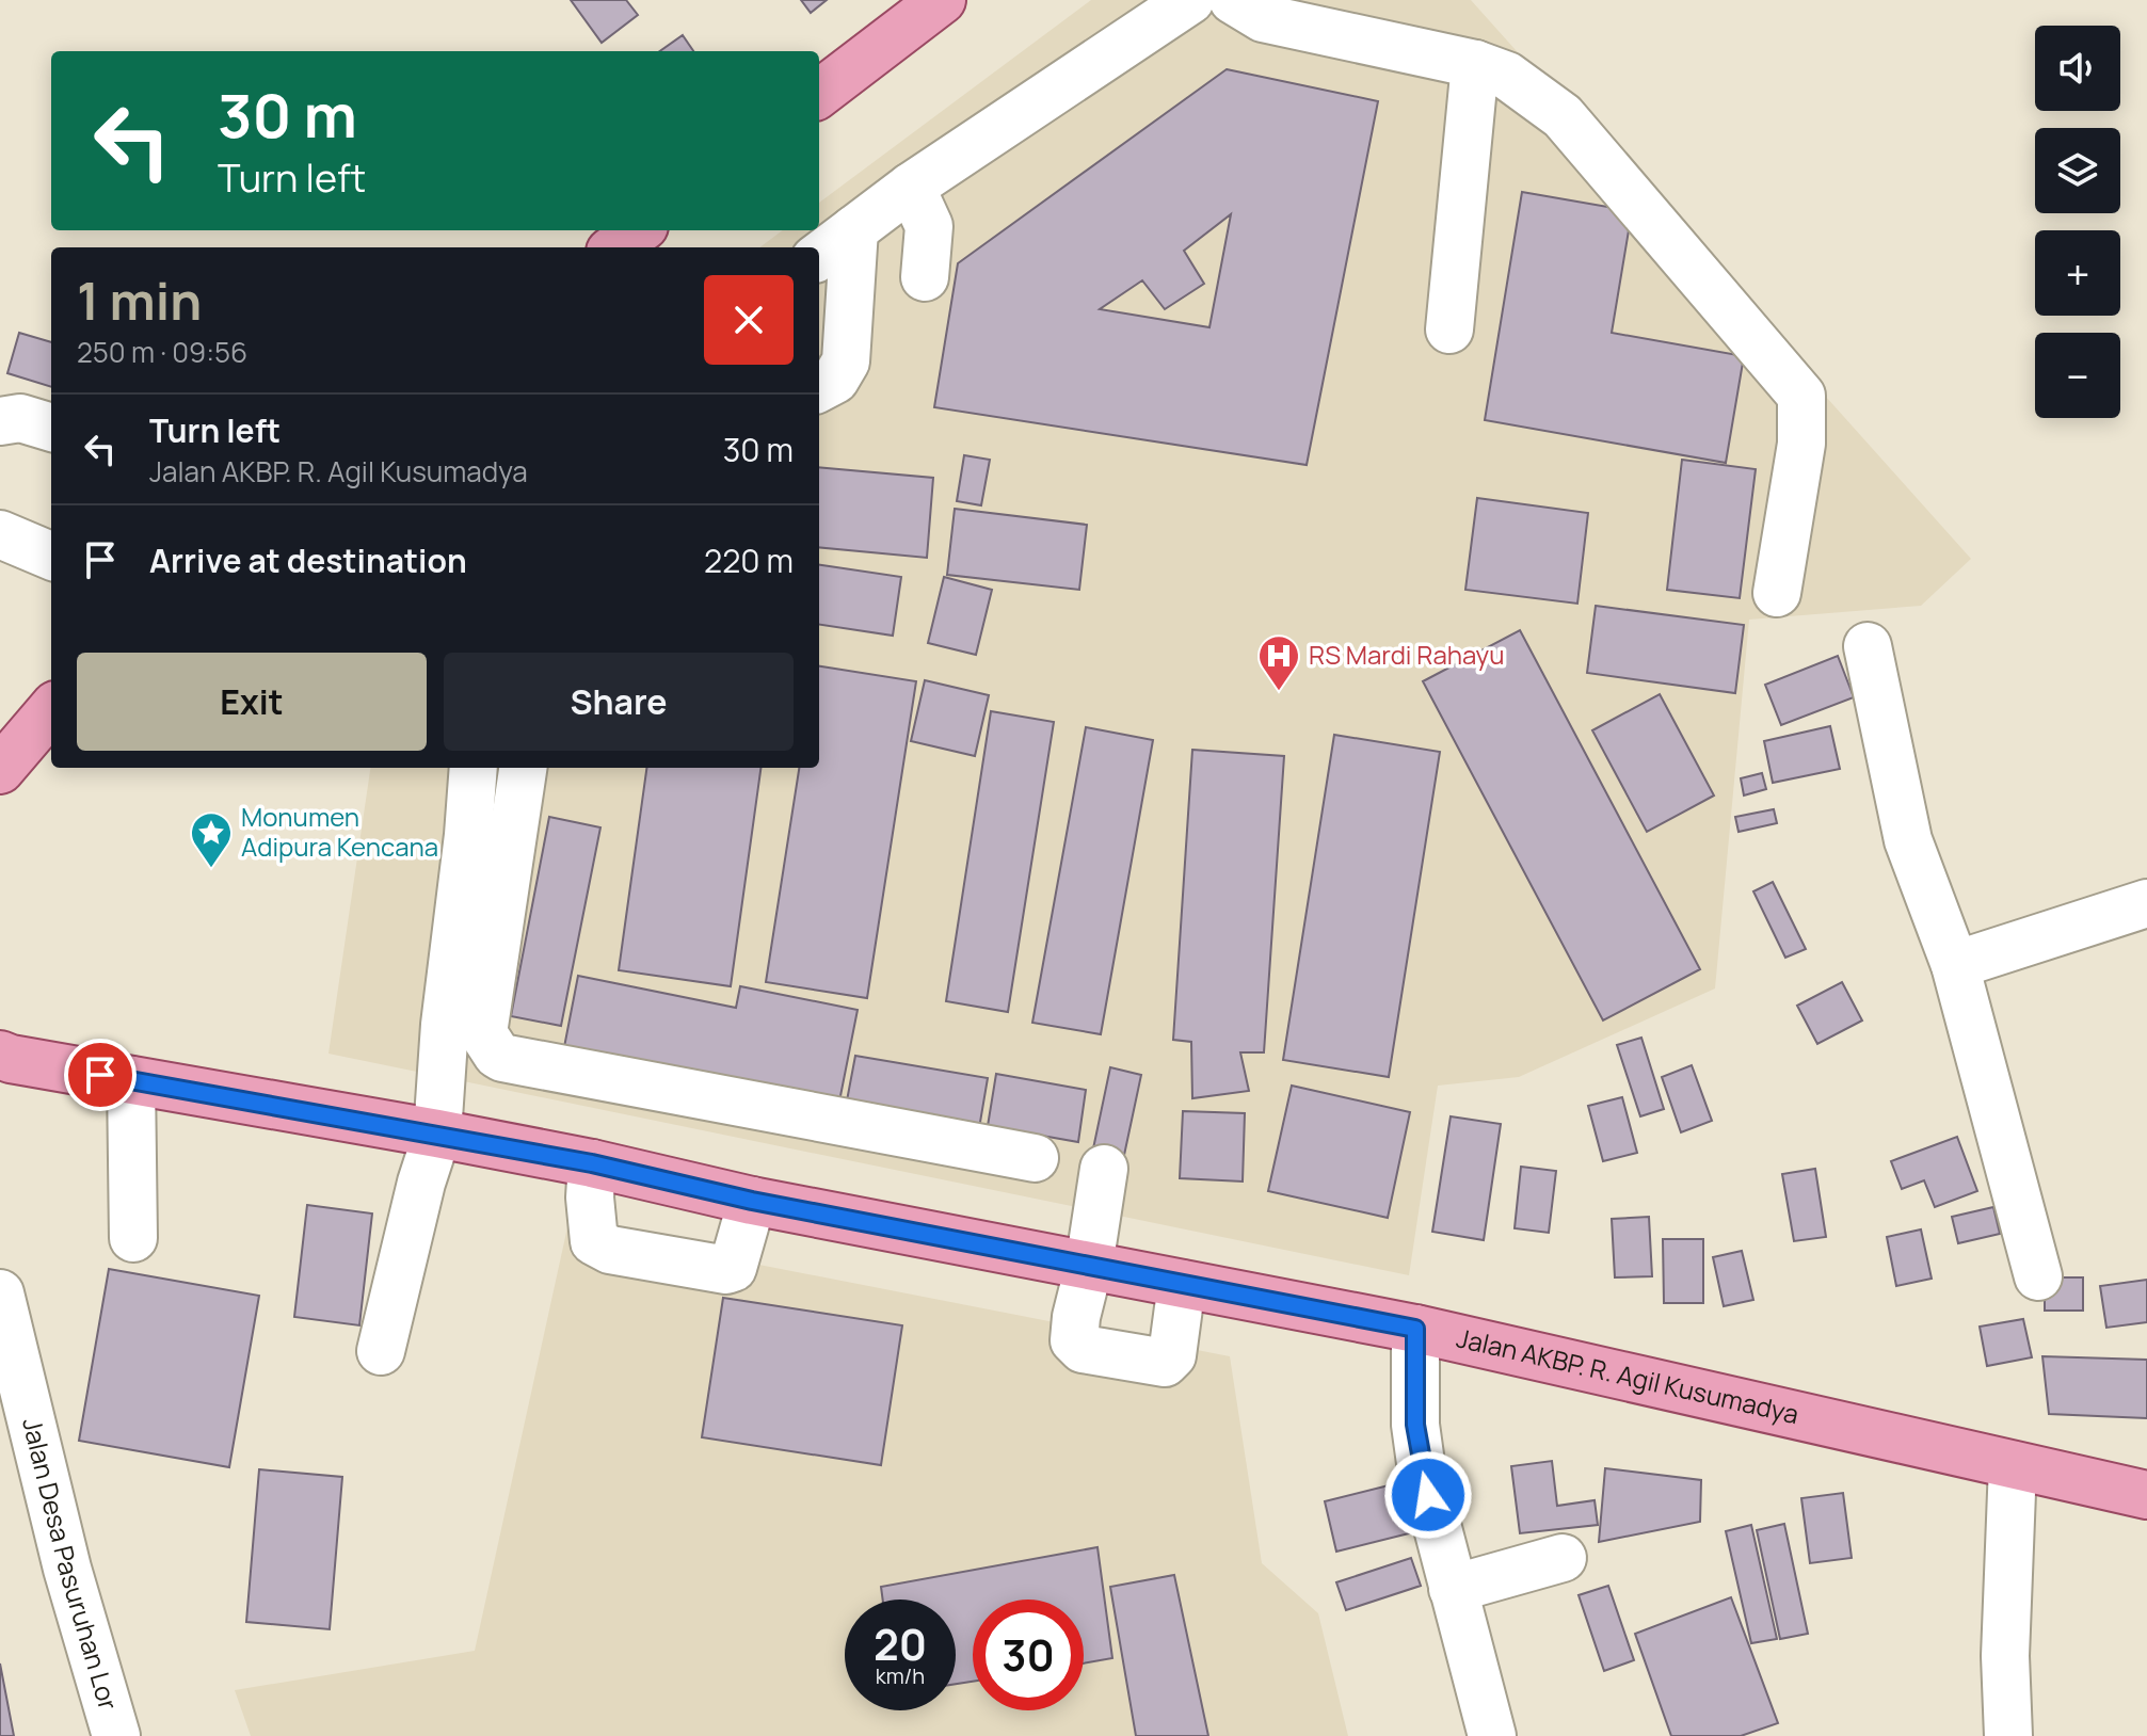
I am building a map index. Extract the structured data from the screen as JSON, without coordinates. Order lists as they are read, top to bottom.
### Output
{
  "streets": {
    "main road": ["Jalan AKBP. R. Agil Kusumadya"],
    "street": ["Jalan Desa Pasuruhan Lor"]
  },
  "places": {
    "hospital": ["RS Mardi Rahayu"],
    "place": ["Monumen Adipura Kencana"]
  },
  "page": {
    "map_buttons": ["+", "−"],
    "turn": ["30 m", "Turn left"],
    "heading": ["1 min", "250 m · 09:56"],
    "list": [
      {
        "name": "Turn left",
        "note": "Jalan AKBP. R. Agil Kusumadya",
        "value": "30 m"
      },
      {
        "name": "Arrive at destination",
        "value": "220 m"
      }
    ],
    "buttons": ["Exit", "Share"],
    "speed": "20 km/h",
    "limit": "30"
  }
}
